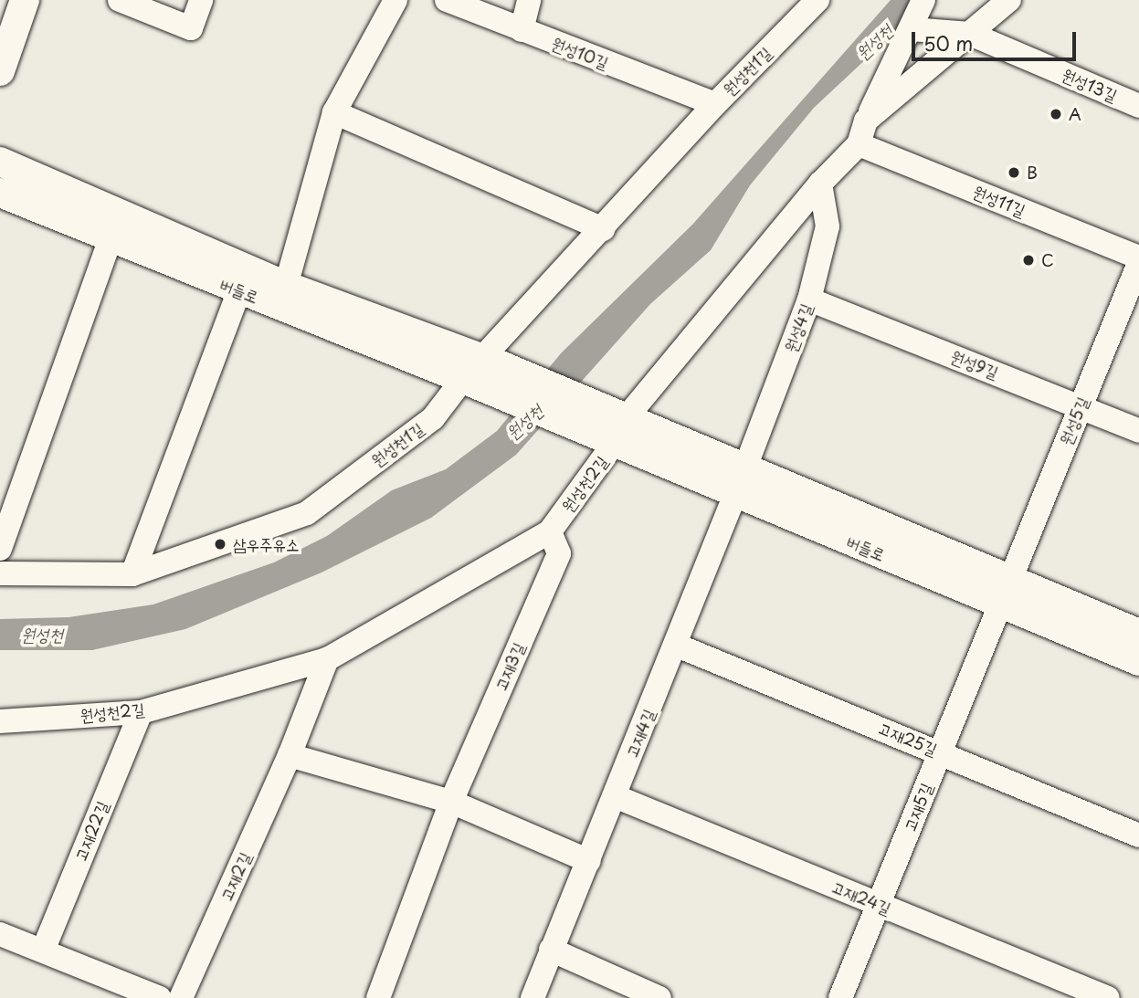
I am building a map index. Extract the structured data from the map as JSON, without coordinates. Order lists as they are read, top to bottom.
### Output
{
  "streets": {
    "street": [
      "원성10길",
      "원성천1길",
      "원성13길",
      "원성11길",
      "버들로",
      "원성4길",
      "원성9길",
      "원성5길",
      "원성천2길",
      "고재3길",
      "고재4길",
      "고재25길",
      "고재5길",
      "고재22길",
      "고재2길",
      "고재24길"
    ]
  },
  "crossings": [
    ["원성10길", "원성천1길"],
    ["원성천1길", "버들로"],
    ["원성13길", "원성천2길"],
    ["원성11길", "원성천2길"],
    ["버들로", "원성4길"],
    ["버들로", "원성5길"],
    ["버들로", "원성천2길"],
    ["버들로", "고재4길"],
    ["버들로", "고재5길"],
    ["원성4길", "원성9길"],
    ["원성4길", "원성천2길"],
    ["원성4길", "고재4길"],
    ["원성9길", "원성5길"],
    ["원성5길", "고재5길"],
    ["원성천2길", "고재3길"],
    ["원성천2길", "고재22길"],
    ["원성천2길", "고재2길"],
    ["고재4길", "고재25길"],
    ["고재4길", "고재24길"],
    ["고재25길", "고재5길"],
    ["고재5길", "고재24길"]
  ],
  "water": ["원성천"],
  "places": [
    "A",
    "B",
    "C",
    "삼우주유소"
  ],
  "scale_bar": "50 m"
}
